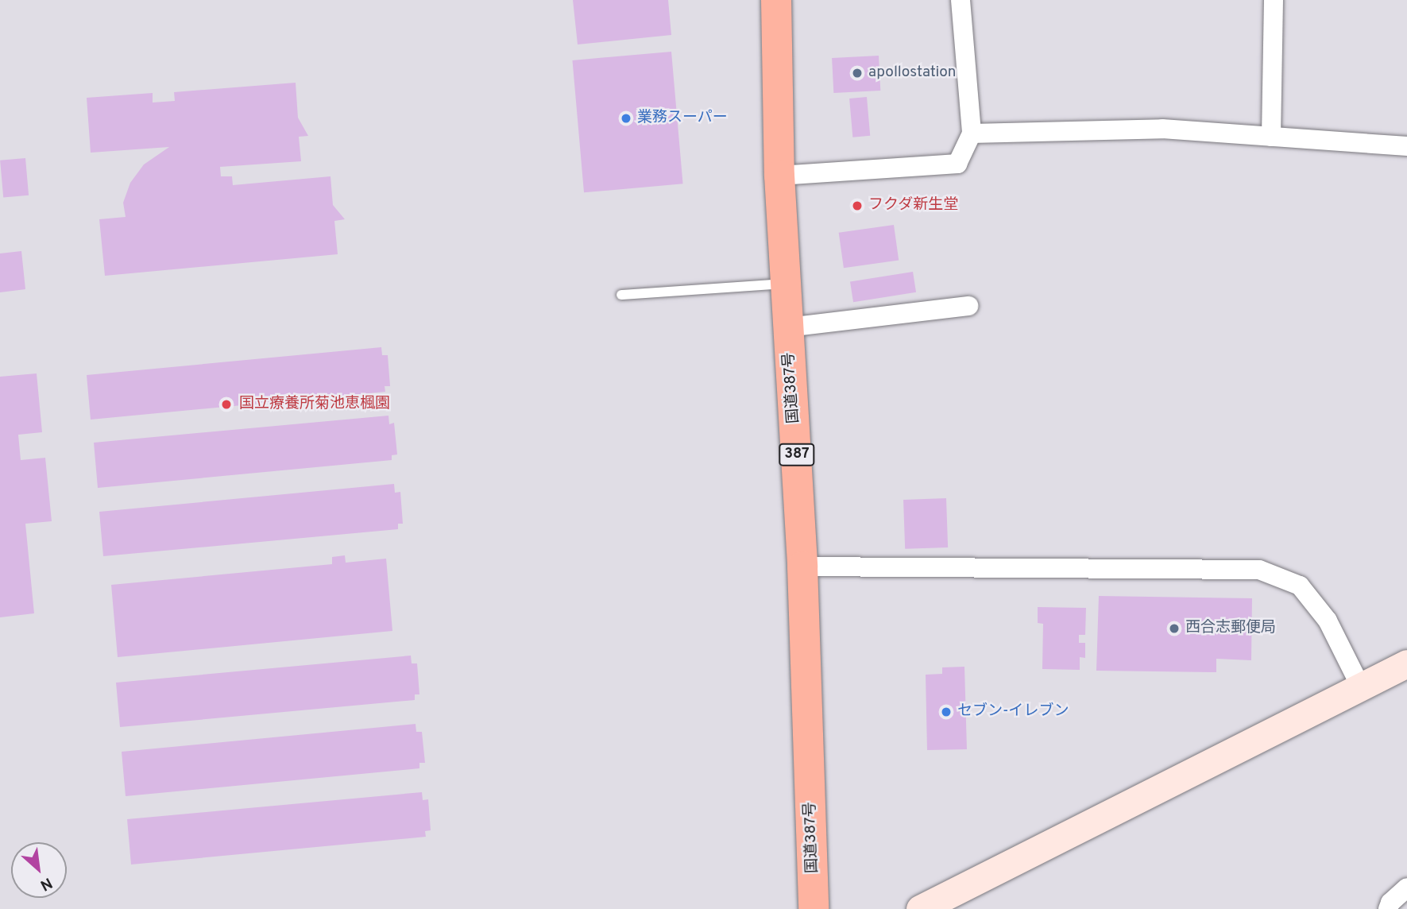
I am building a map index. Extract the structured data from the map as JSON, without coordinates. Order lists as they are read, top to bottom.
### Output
{
  "streets": {
    "highway": ["国道387号", "387"]
  },
  "places": [
    "apollostation",
    "業務スーパー",
    "フクダ新生堂",
    "国立療養所菊池恵楓園",
    "西合志郵便局",
    "セブン-イレブン"
  ],
  "north": "bottom right"
}
